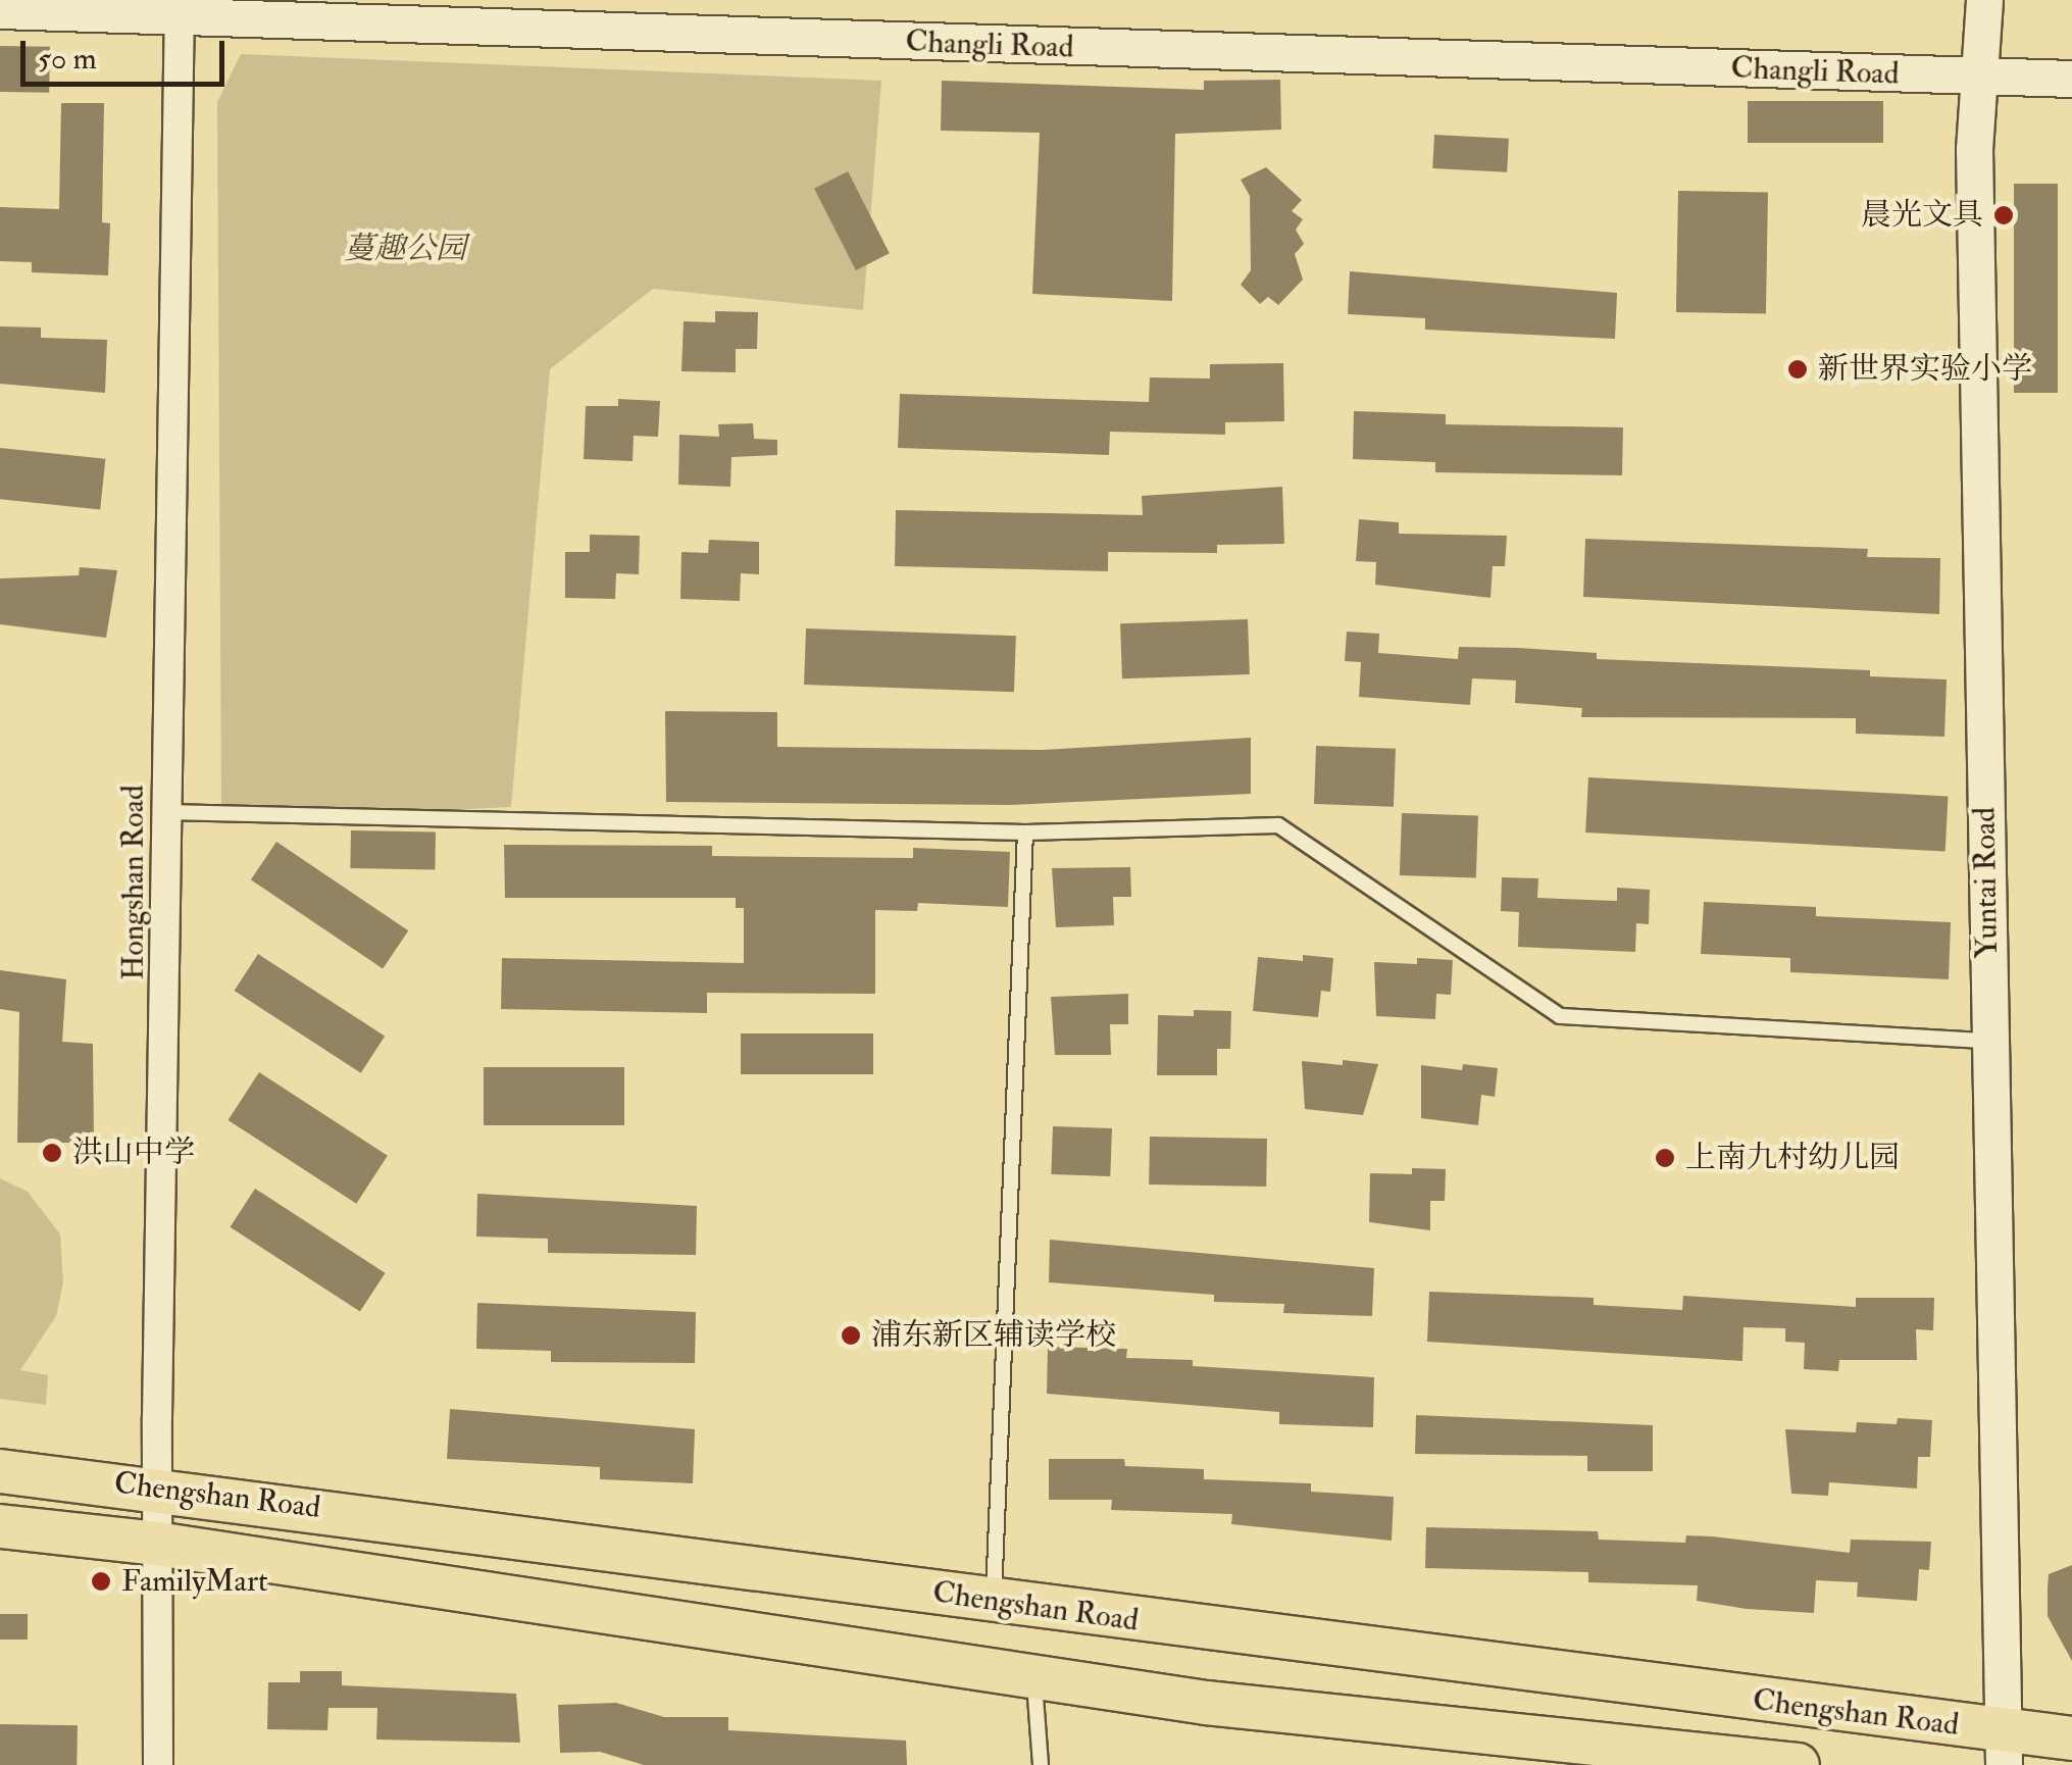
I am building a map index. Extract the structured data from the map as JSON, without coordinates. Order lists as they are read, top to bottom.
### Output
{
  "streets": {
    "main road": ["Chengshan Road"],
    "street": ["Changli Road", "Hongshan Road", "Yuntai Road"]
  },
  "crossings": [
    ["Changli Road", "Hongshan Road"],
    ["Changli Road", "Yuntai Road"],
    ["Hongshan Road", "Chengshan Road"],
    ["Yuntai Road", "Chengshan Road"]
  ],
  "parks": ["蔓趣公园"],
  "places": [
    "晨光文具",
    "新世界实验小学",
    "洪山中学",
    "上南九村幼儿园",
    "浦东新区辅读学校",
    "FamilyMart"
  ],
  "scale_bar": "50 m"
}
